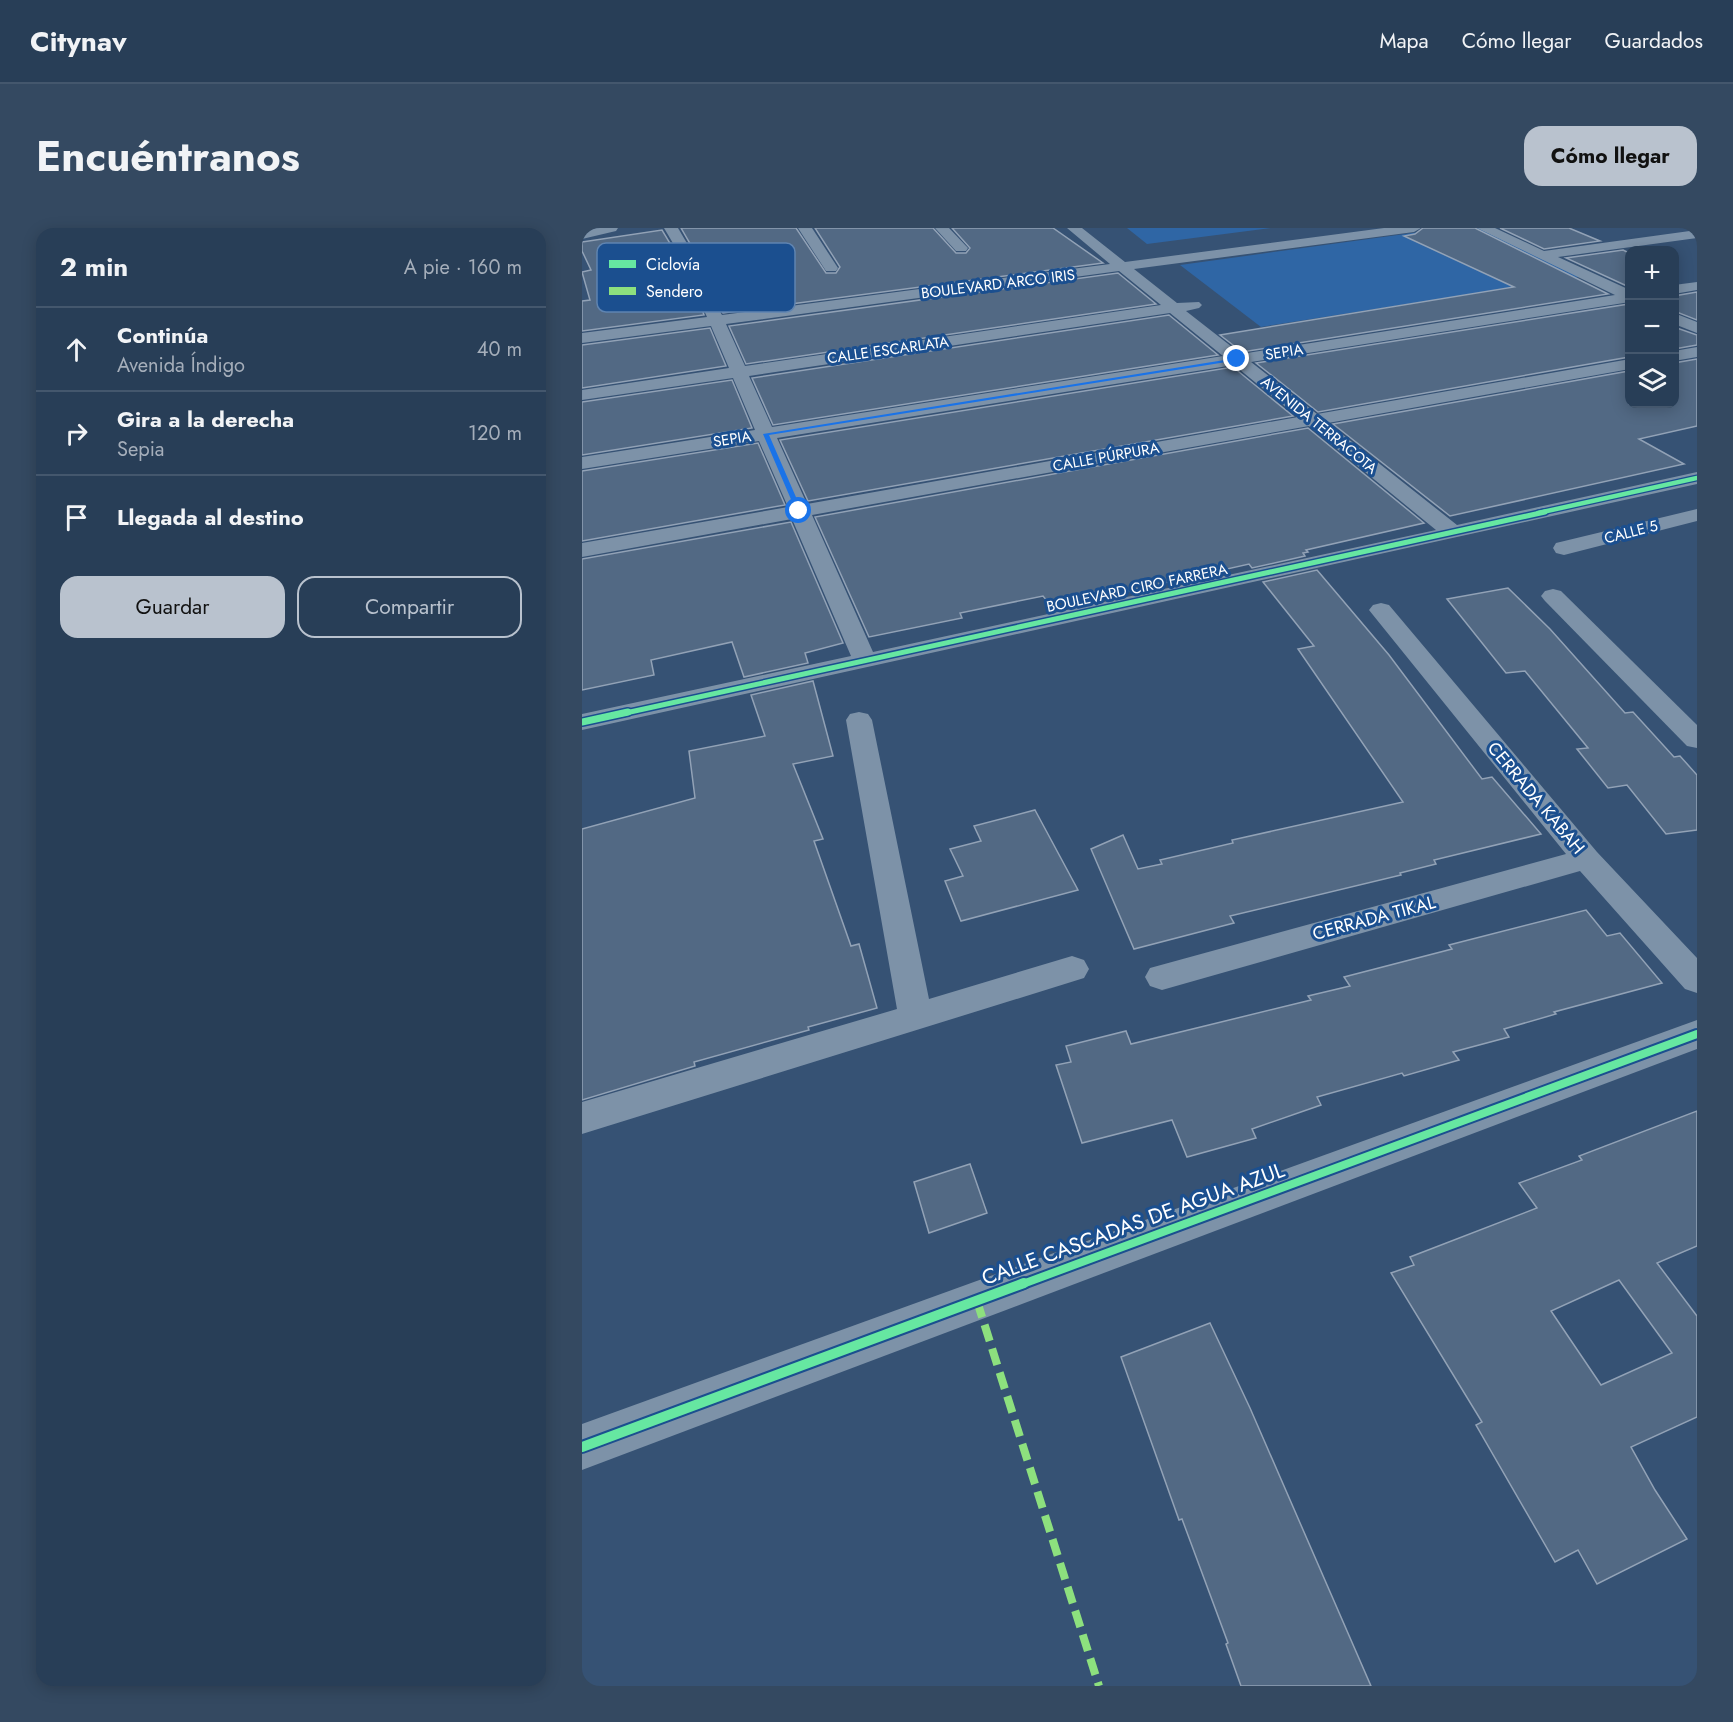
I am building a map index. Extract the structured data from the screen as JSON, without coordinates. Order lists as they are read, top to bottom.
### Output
{
  "streets": {
    "street": [
      "BOULEVARD ARCO IRIS",
      "CALLE ESCARLATA",
      "SEPIA",
      "AVENIDA TERRACOTA",
      "CALLE PÚRPURA",
      "CALLE 5",
      "BOULEVARD CIRO FARRERA",
      "CERRADA KABAH",
      "CERRADA TIKAL",
      "CALLE CASCADAS DE AGUA AZUL"
    ]
  },
  "crossings": [
    ["BOULEVARD ARCO IRIS", "AVENIDA TERRACOTA"],
    ["CALLE ESCARLATA", "AVENIDA TERRACOTA"],
    ["SEPIA", "AVENIDA TERRACOTA"],
    ["AVENIDA TERRACOTA", "CALLE PÚRPURA"],
    ["AVENIDA TERRACOTA", "BOULEVARD CIRO FARRERA"],
    ["CERRADA KABAH", "CERRADA TIKAL"]
  ],
  "legend": ["Ciclovía", "Sendero"],
  "page": {
    "header": "Citynav",
    "nav": ["Mapa", "Cómo llegar", "Guardados"],
    "title": "Encuéntranos",
    "buttons": [
      "Cómo llegar",
      ["Guardar", "Compartir"]
    ],
    "heading": ["2 min", "A pie · 160 m"],
    "map_buttons": ["+", "−"],
    "list": [
      ["Continúa", "Avenida Índigo", "40 m"],
      ["Gira a la derecha", "Sepia", "120 m"],
      "Llegada al destino"
    ]
  }
}
